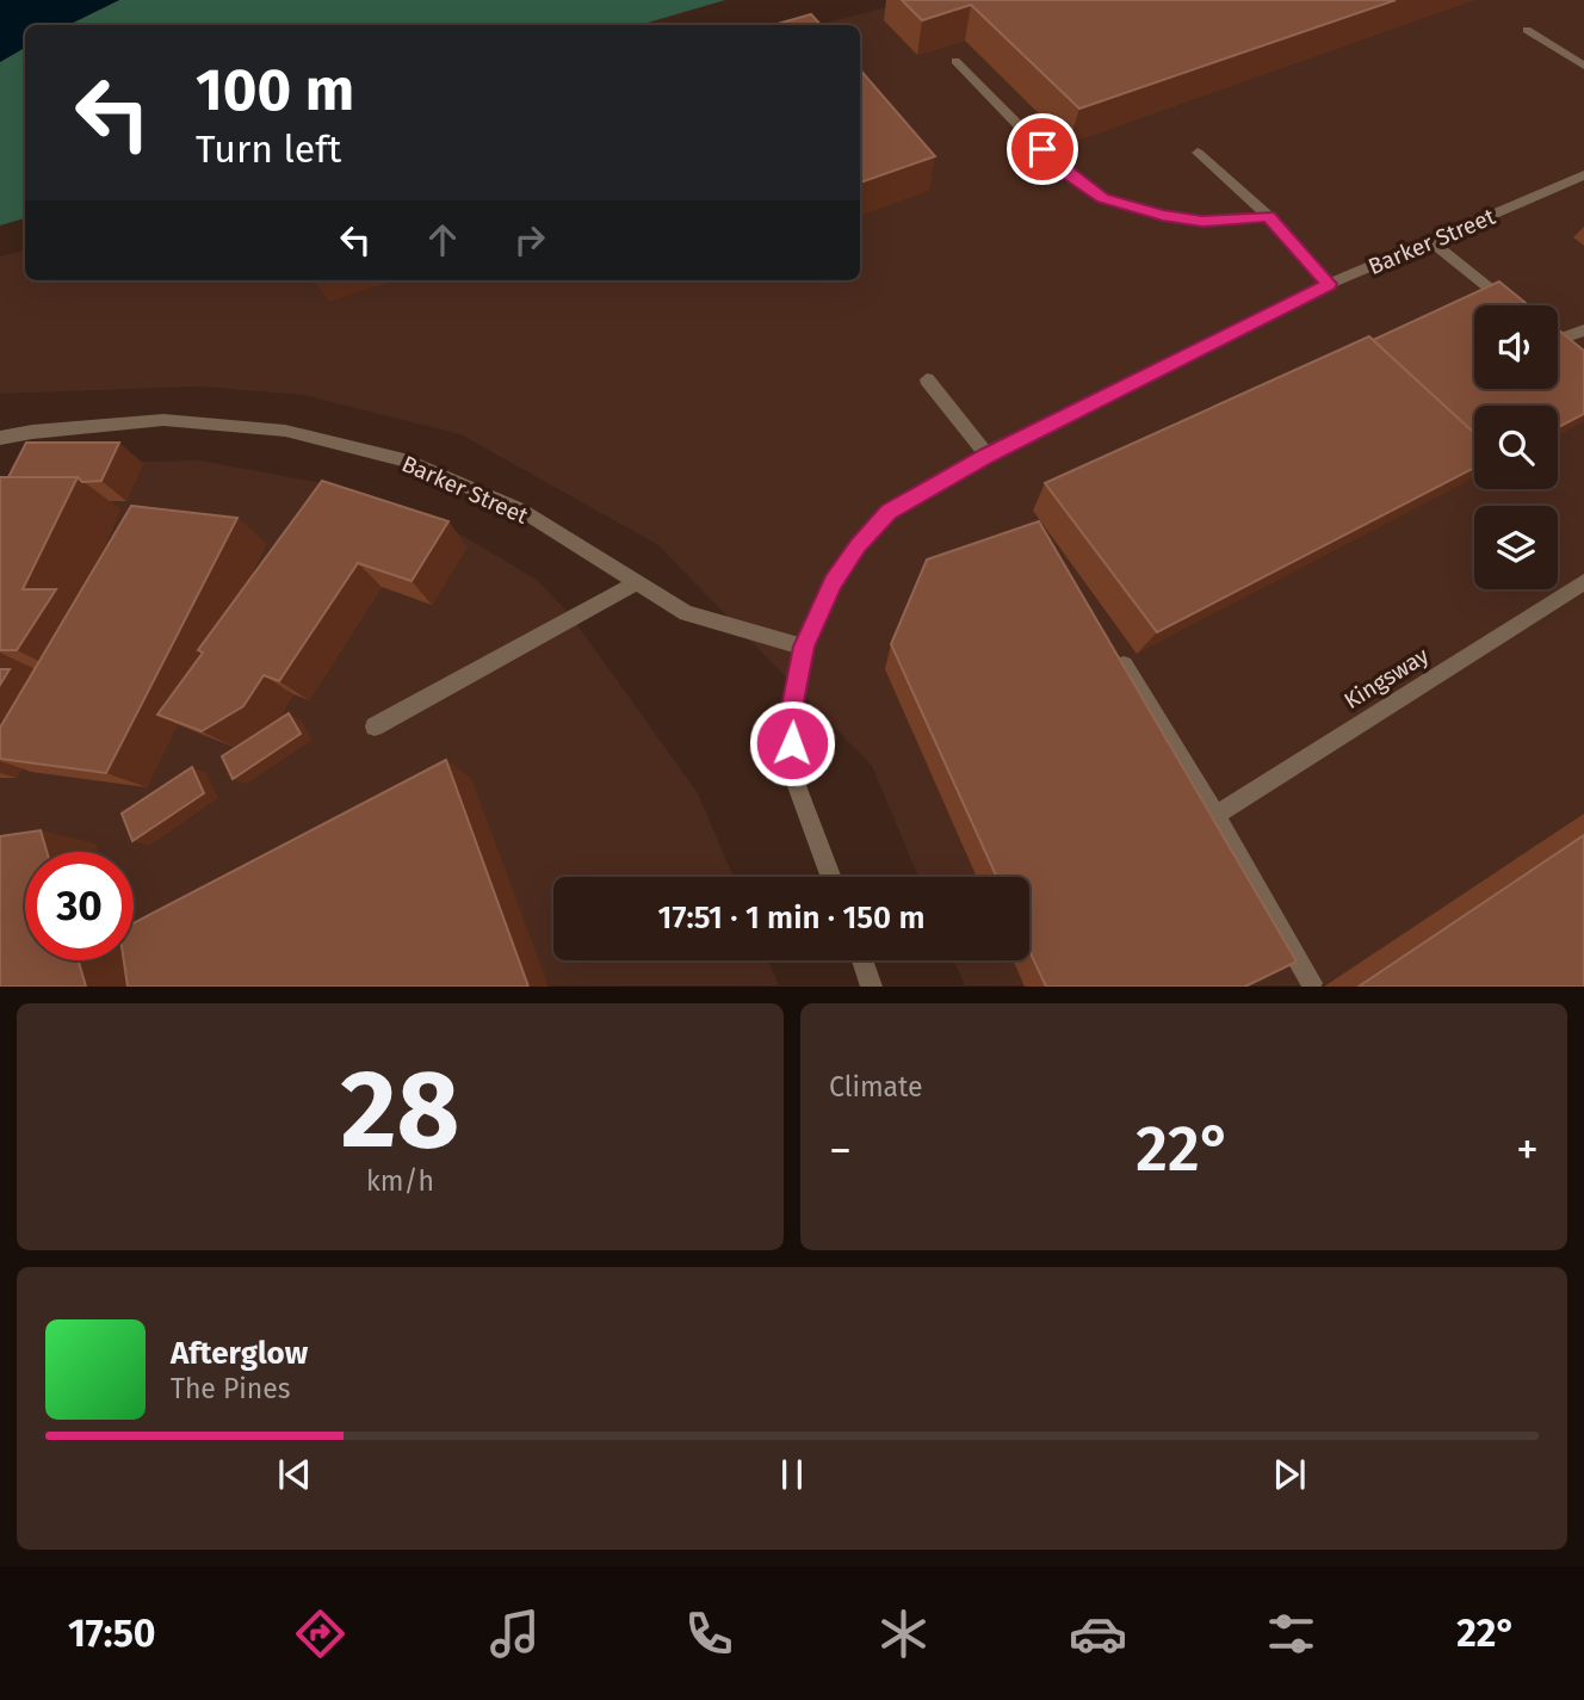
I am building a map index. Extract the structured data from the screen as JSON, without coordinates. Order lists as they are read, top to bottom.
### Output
{
  "streets": {
    "street": ["Barker Street", "Kingsway"]
  },
  "page": {
    "turn": ["100 m", "Turn left"],
    "limit": "30",
    "trip": "17:51 · 1 min · 150 m",
    "tile": [
      ["28", "km/h"],
      "Climate"
    ],
    "heat": ["−", "22°", "+"],
    "song": ["Afterglow", "The Pines"],
    "tabs": ["17:50", "22°"]
  }
}
